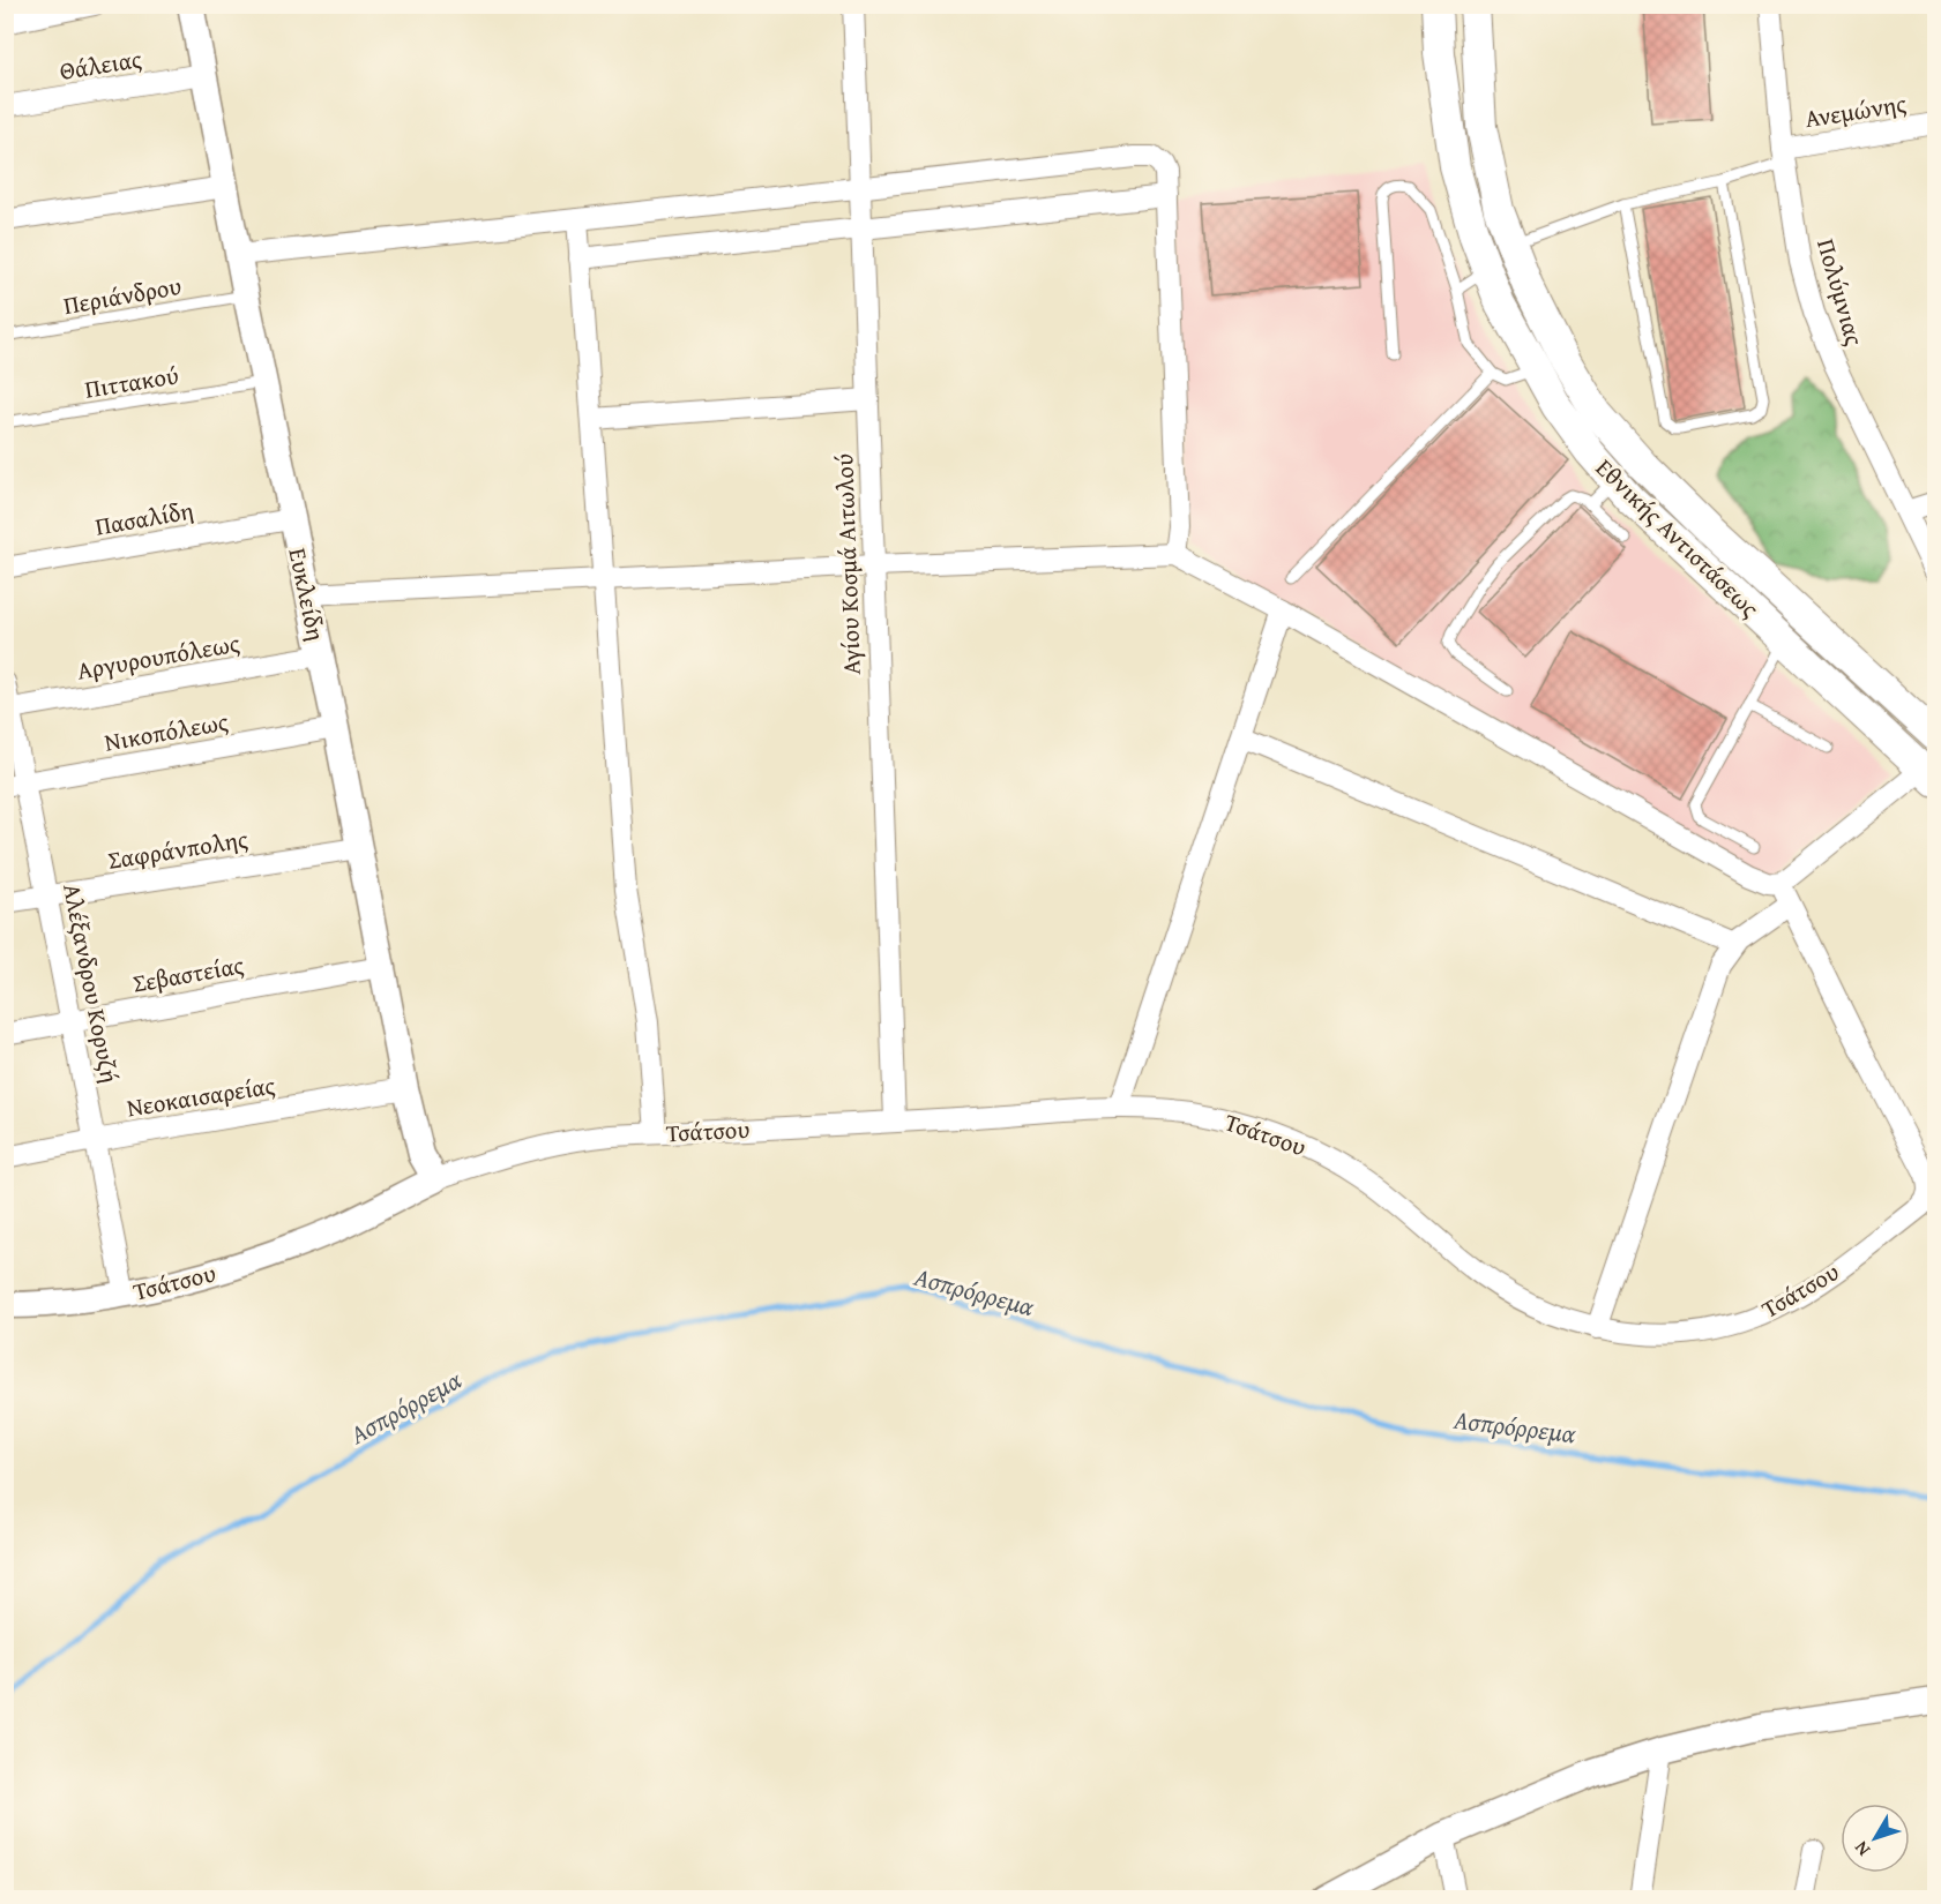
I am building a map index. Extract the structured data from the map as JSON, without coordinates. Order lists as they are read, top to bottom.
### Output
{
  "streets": {
    "main road": ["Εθνικής Αντιστάσεως"],
    "street": [
      "Θάλειας",
      "Ανεμώνης",
      "Πολύμνιας",
      "Πασαλίδη",
      "Αγίου Κοσμά Αιτωλού",
      "Ευκλείδη",
      "Αργυρουπόλεως",
      "Νικοπόλεως",
      "Σαφράνπολης",
      "Σεβαστείας",
      "Αλέξανδρου Κορυζή",
      "Νεοκαισαρείας",
      "Τσάτσου"
    ],
    "lane": ["Περιάνδρου", "Πιττακού"]
  },
  "crossings": [
    ["Θάλειας", "Ευκλείδη"],
    ["Ανεμώνης", "Πολύμνιας"],
    ["Περιάνδρου", "Ευκλείδη"],
    ["Πιττακού", "Ευκλείδη"],
    ["Πασαλίδη", "Ευκλείδη"],
    ["Αγίου Κοσμά Αιτωλού", "Τσάτσου"],
    ["Ευκλείδη", "Αργυρουπόλεως"],
    ["Ευκλείδη", "Νικοπόλεως"],
    ["Ευκλείδη", "Σαφράνπολης"],
    ["Ευκλείδη", "Σεβαστείας"],
    ["Ευκλείδη", "Νεοκαισαρείας"],
    ["Ευκλείδη", "Τσάτσου"],
    ["Αργυρουπόλεως", "Αλέξανδρου Κορυζή"],
    ["Νικοπόλεως", "Αλέξανδρου Κορυζή"],
    ["Σαφράνπολης", "Αλέξανδρου Κορυζή"],
    ["Σεβαστείας", "Αλέξανδρου Κορυζή"],
    ["Αλέξανδρου Κορυζή", "Νεοκαισαρείας"],
    ["Αλέξανδρου Κορυζή", "Τσάτσου"]
  ],
  "water": ["Ασπρόρρεμα"],
  "north": "bottom left"
}
